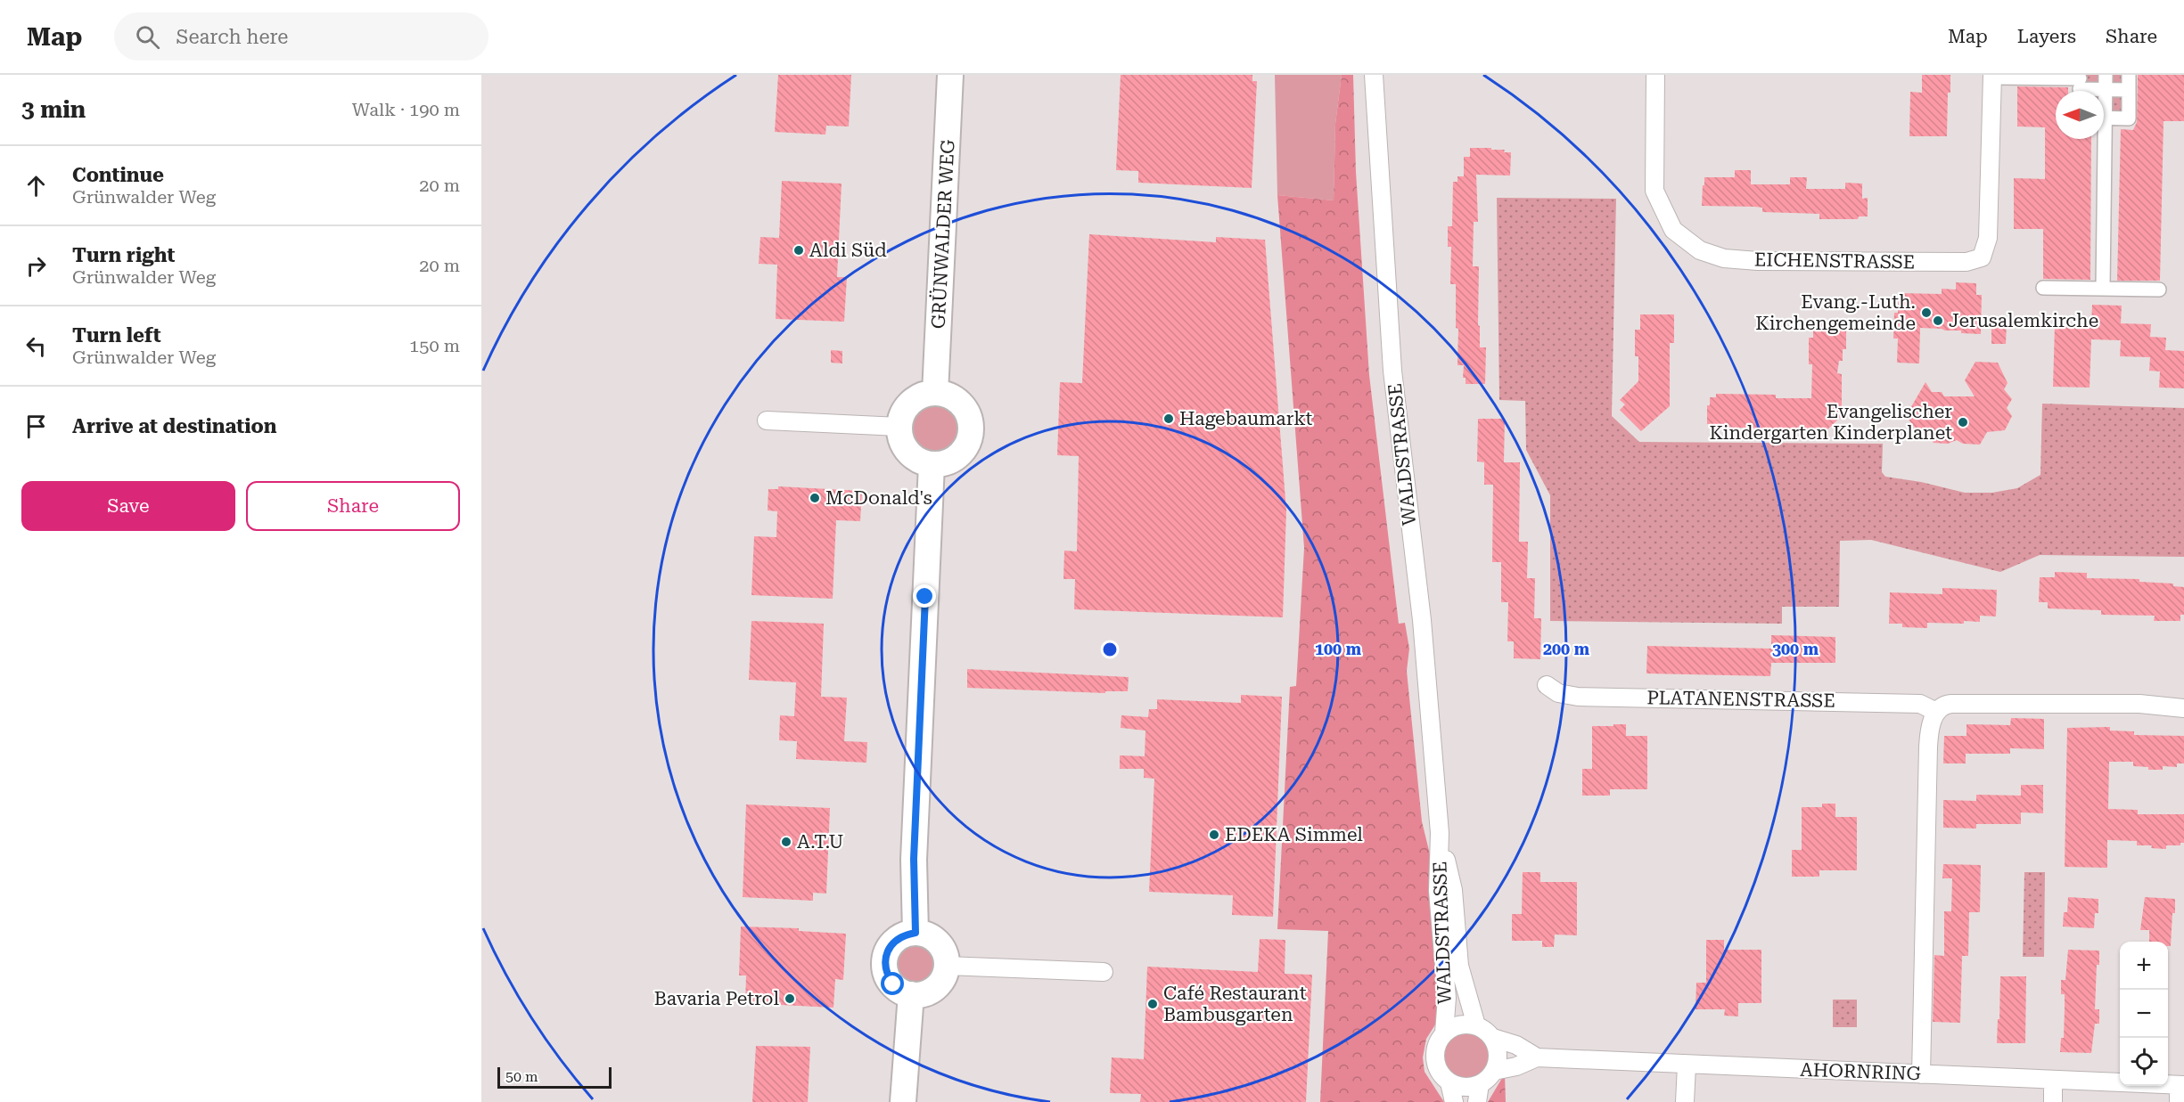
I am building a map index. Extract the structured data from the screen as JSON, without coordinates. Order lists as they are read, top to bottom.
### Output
{
  "streets": {
    "main road": ["GRÜNWALDER WEG"],
    "street": [
      "EICHENSTRASSE",
      "WALDSTRASSE",
      "PLATANENSTRASSE",
      "AHORNRING"
    ]
  },
  "crossings": [
    ["WALDSTRASSE", "AHORNRING"]
  ],
  "places": [
    "Aldi Süd",
    "Evang.-Luth. Kirchengemeinde",
    "Jerusalemkirche",
    "Hagebaumarkt",
    "Evangelischer Kindergarten Kinderplanet",
    "McDonald's",
    "EDEKA Simmel",
    "A.T.U",
    "Bavaria Petrol",
    "Café Restaurant Bambusgarten"
  ],
  "scale_bar": "50 m",
  "north": "left",
  "page": {
    "header": "Map",
    "search": "Search here",
    "nav": ["Map", "Layers", "Share"],
    "heading": ["3 min", "Walk · 190 m"],
    "list": [
      ["Continue", "Grünwalder Weg", "20 m"],
      ["Turn right", "Grünwalder Weg", "20 m"],
      ["Turn left", "Grünwalder Weg", "150 m"],
      "Arrive at destination"
    ],
    "buttons": ["Save", "Share"],
    "map_buttons": ["+", "−"],
    "scale": "50 m"
  },
  "rings": ["100 m", "200 m", "300 m"]
}
